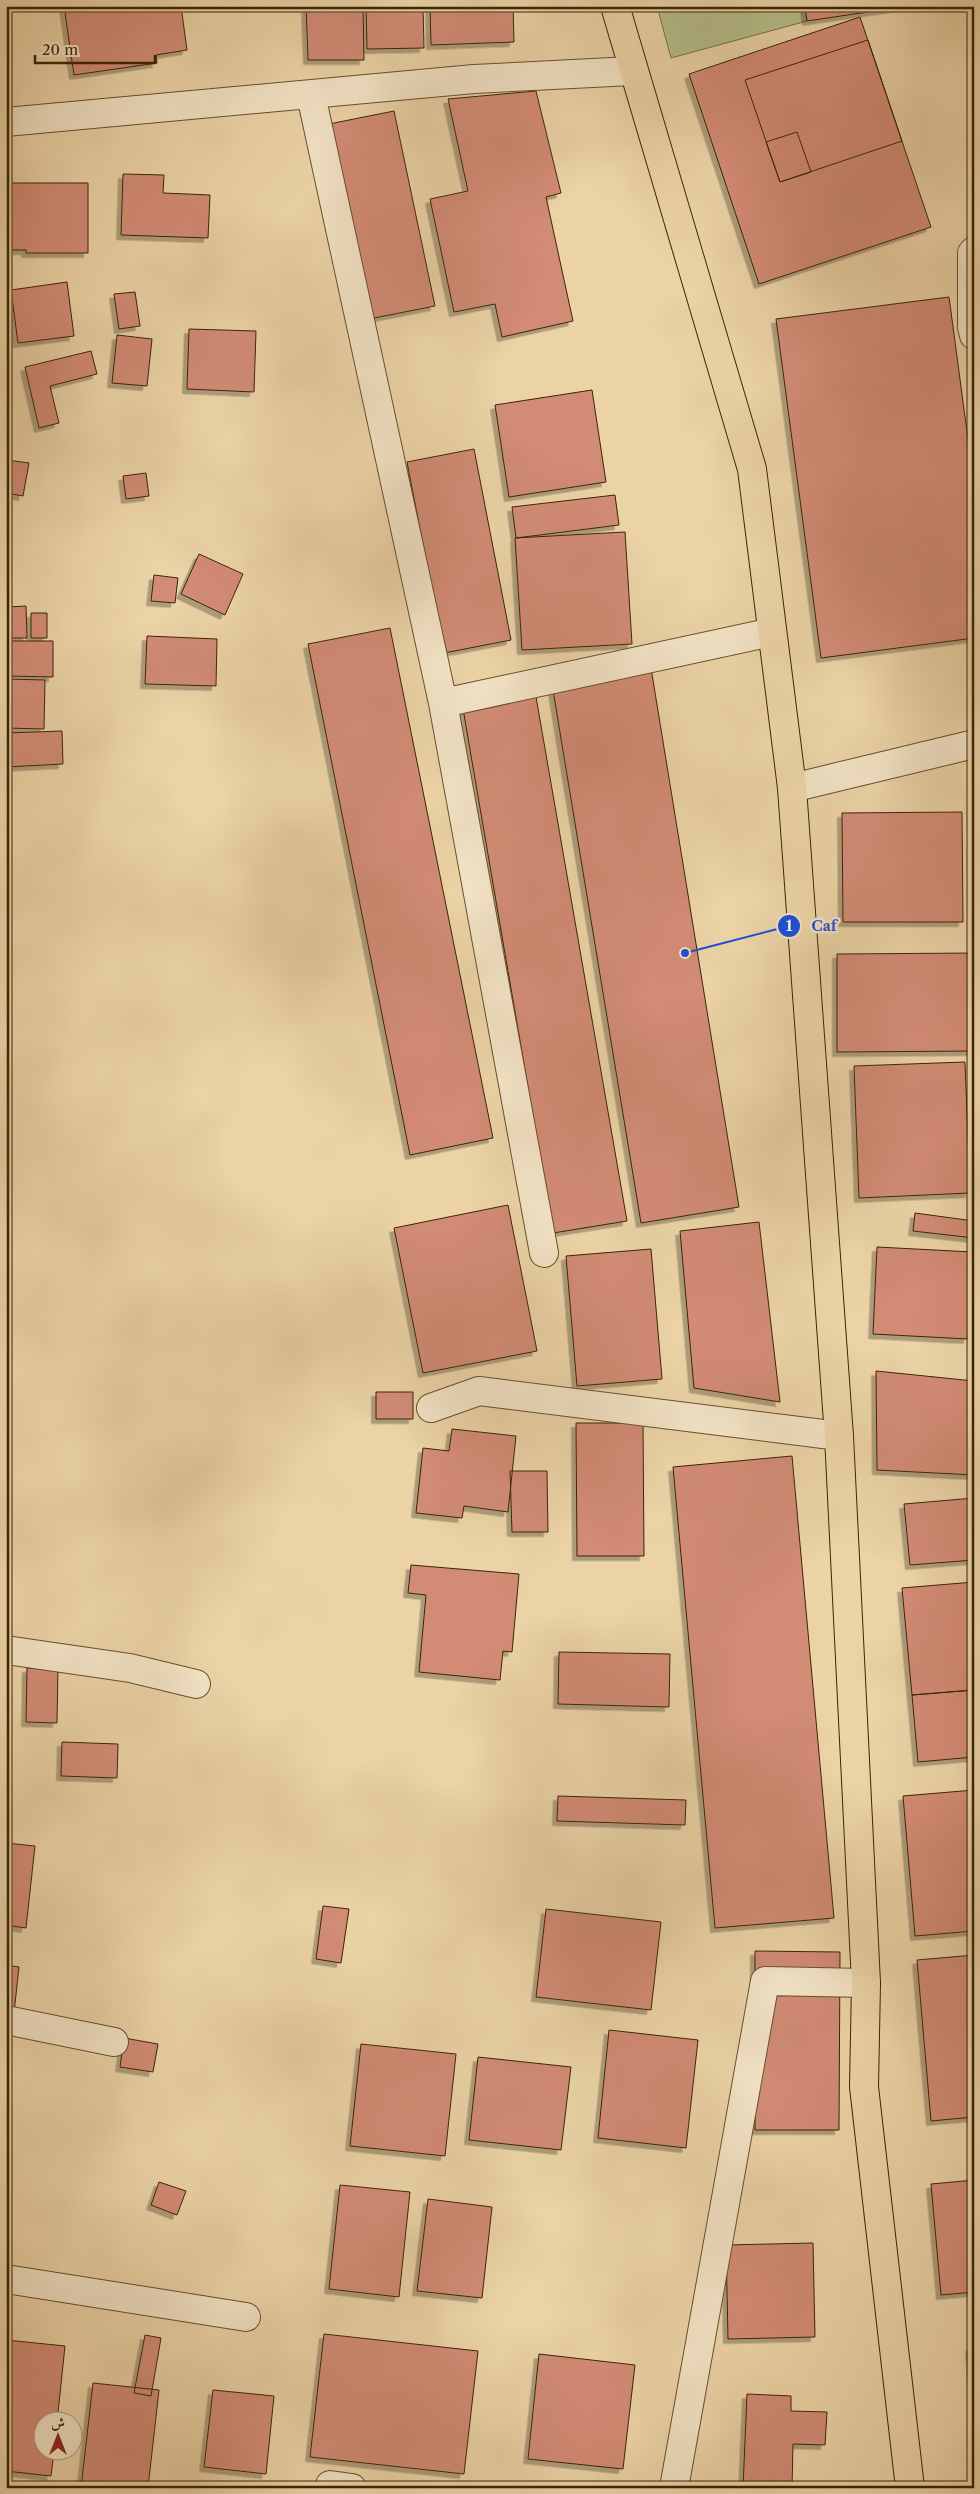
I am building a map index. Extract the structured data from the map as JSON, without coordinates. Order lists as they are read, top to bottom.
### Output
{
  "places": ["Caf"],
  "scale_bar": "20 m",
  "north": "top"
}
